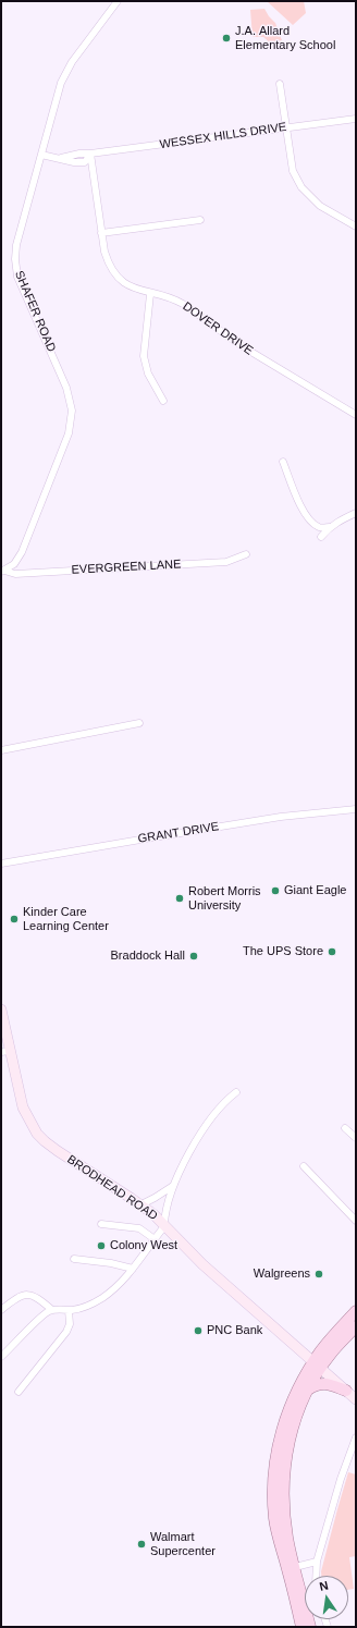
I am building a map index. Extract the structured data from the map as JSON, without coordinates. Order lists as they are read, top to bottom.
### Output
{
  "streets": {
    "main road": ["BRODHEAD ROAD"],
    "street": [
      "WESSEX HILLS DRIVE",
      "SHAFER ROAD",
      "DOVER DRIVE",
      "EVERGREEN LANE",
      "GRANT DRIVE"
    ]
  },
  "crossings": [
    ["WESSEX HILLS DRIVE", "SHAFER ROAD"],
    ["WESSEX HILLS DRIVE", "DOVER DRIVE"],
    ["SHAFER ROAD", "EVERGREEN LANE"]
  ],
  "places": [
    "J.A. Allard Elementary School",
    "Giant Eagle",
    "Robert Morris University",
    "Kinder Care Learning Center",
    "The UPS Store",
    "Braddock Hall",
    "Colony West",
    "Walgreens",
    "PNC Bank",
    "Walmart Supercenter"
  ],
  "north": "top"
}
